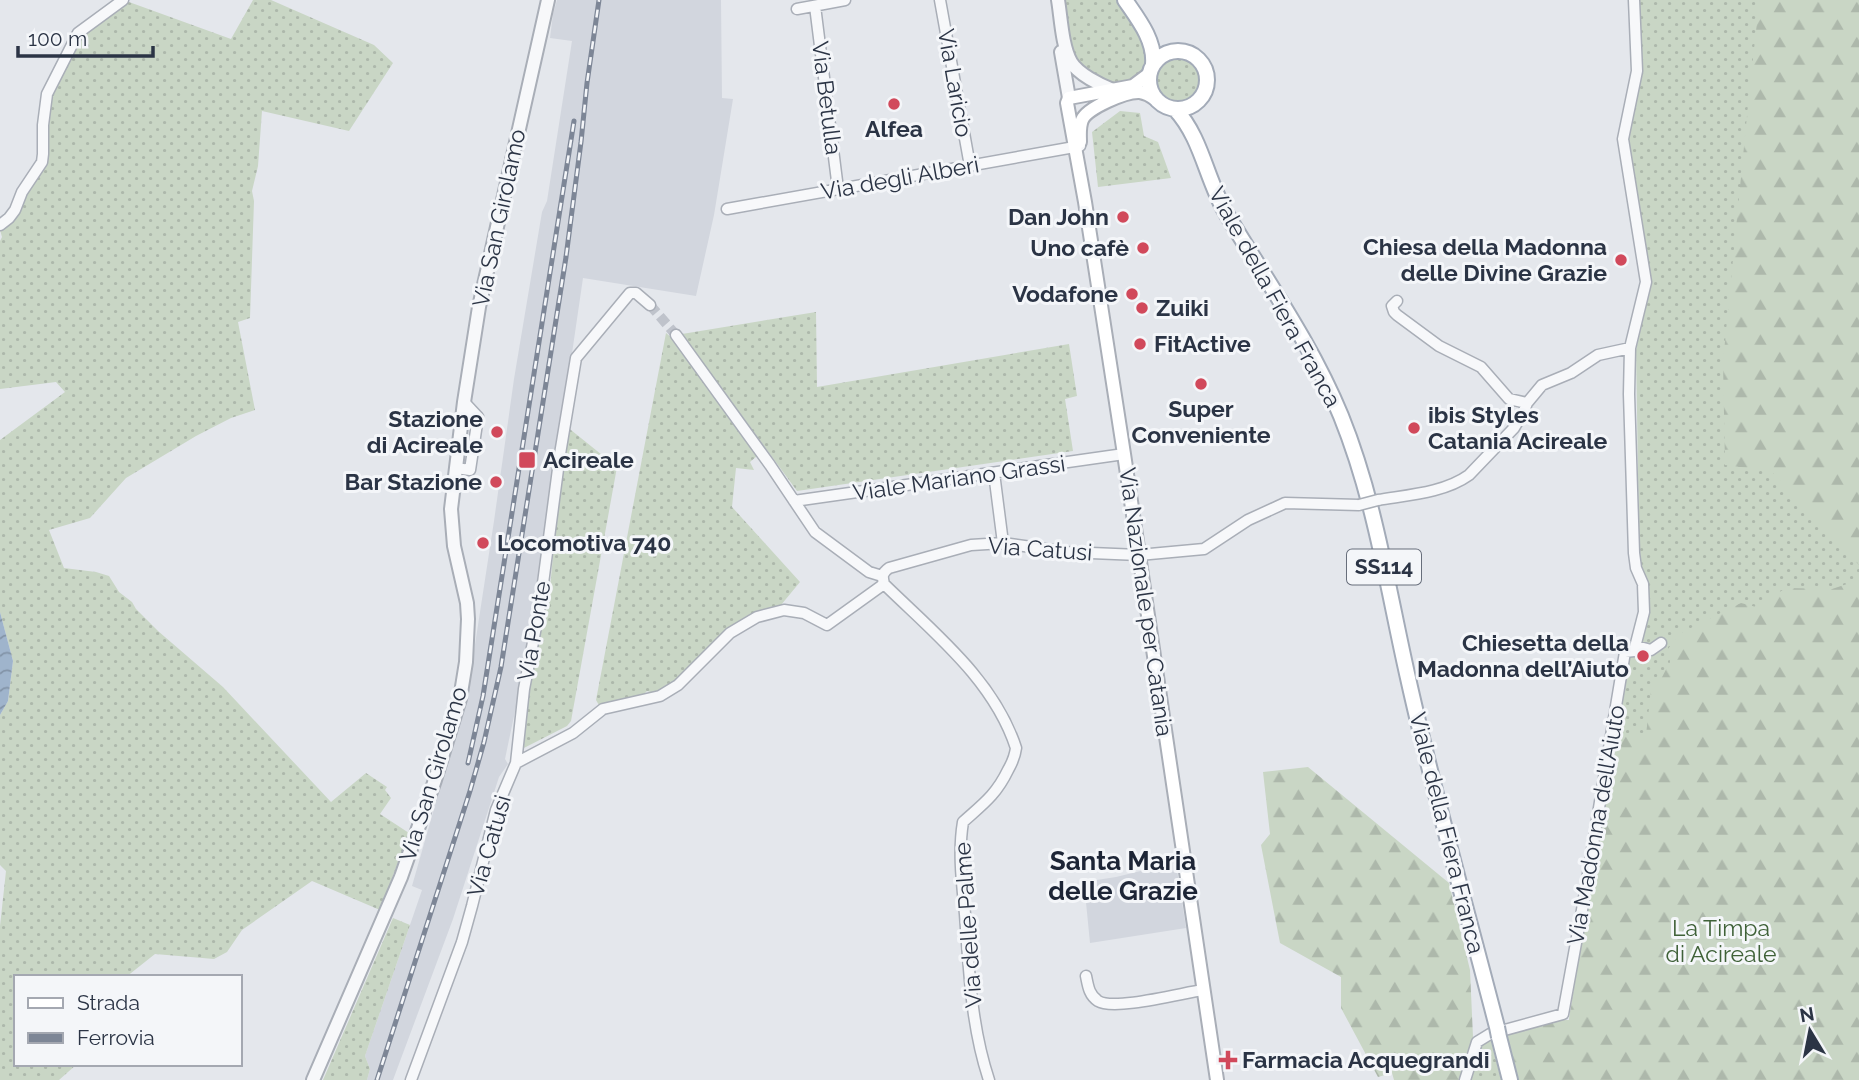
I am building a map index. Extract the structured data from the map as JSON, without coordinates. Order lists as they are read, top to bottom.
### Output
{
  "streets": {
    "main road": ["Viale della Fiera Franca", "SS114", "Via Nazionale per Catania"],
    "street": [
      "Via Laricio",
      "Via Betulla",
      "Via degli Alberi",
      "Via San Girolamo",
      "Viale Mariano Grassi",
      "Via Catusi",
      "Via Ponte",
      "Via Madonna dell'Aiuto",
      "Via delle Palme"
    ]
  },
  "crossings": [
    ["Via Laricio", "Via degli Alberi"],
    ["Via Betulla", "Via degli Alberi"],
    ["Via degli Alberi", "Via Nazionale per Catania"],
    ["Viale Mariano Grassi", "Via Nazionale per Catania"],
    ["Via Catusi", "Via Nazionale per Catania"],
    ["Via Catusi", "Via Ponte"],
    ["Via Catusi", "Via Madonna dell'Aiuto"],
    ["Via Catusi", "Via delle Palme"]
  ],
  "districts": ["Santa Maria delle Grazie"],
  "parks": ["La Timpa di Acireale"],
  "places": {
    "other": [
      "Alfea",
      "Dan John",
      "Uno cafè",
      "Chiesa della Madonna delle Divine Grazie",
      "Vodafone",
      "Zuiki",
      "FitActive",
      "Super Conveniente",
      "ibis Styles Catania Acireale",
      "Stazione di Acireale",
      "Bar Stazione",
      "Locomotiva 740",
      "Chiesetta della Madonna dell’Aiuto"
    ],
    "transit": ["Acireale"],
    "health": ["Farmacia Acquegrandi"]
  },
  "legend": ["Strada", "Ferrovia"],
  "scale_bar": "100 m",
  "north": "top"
}
